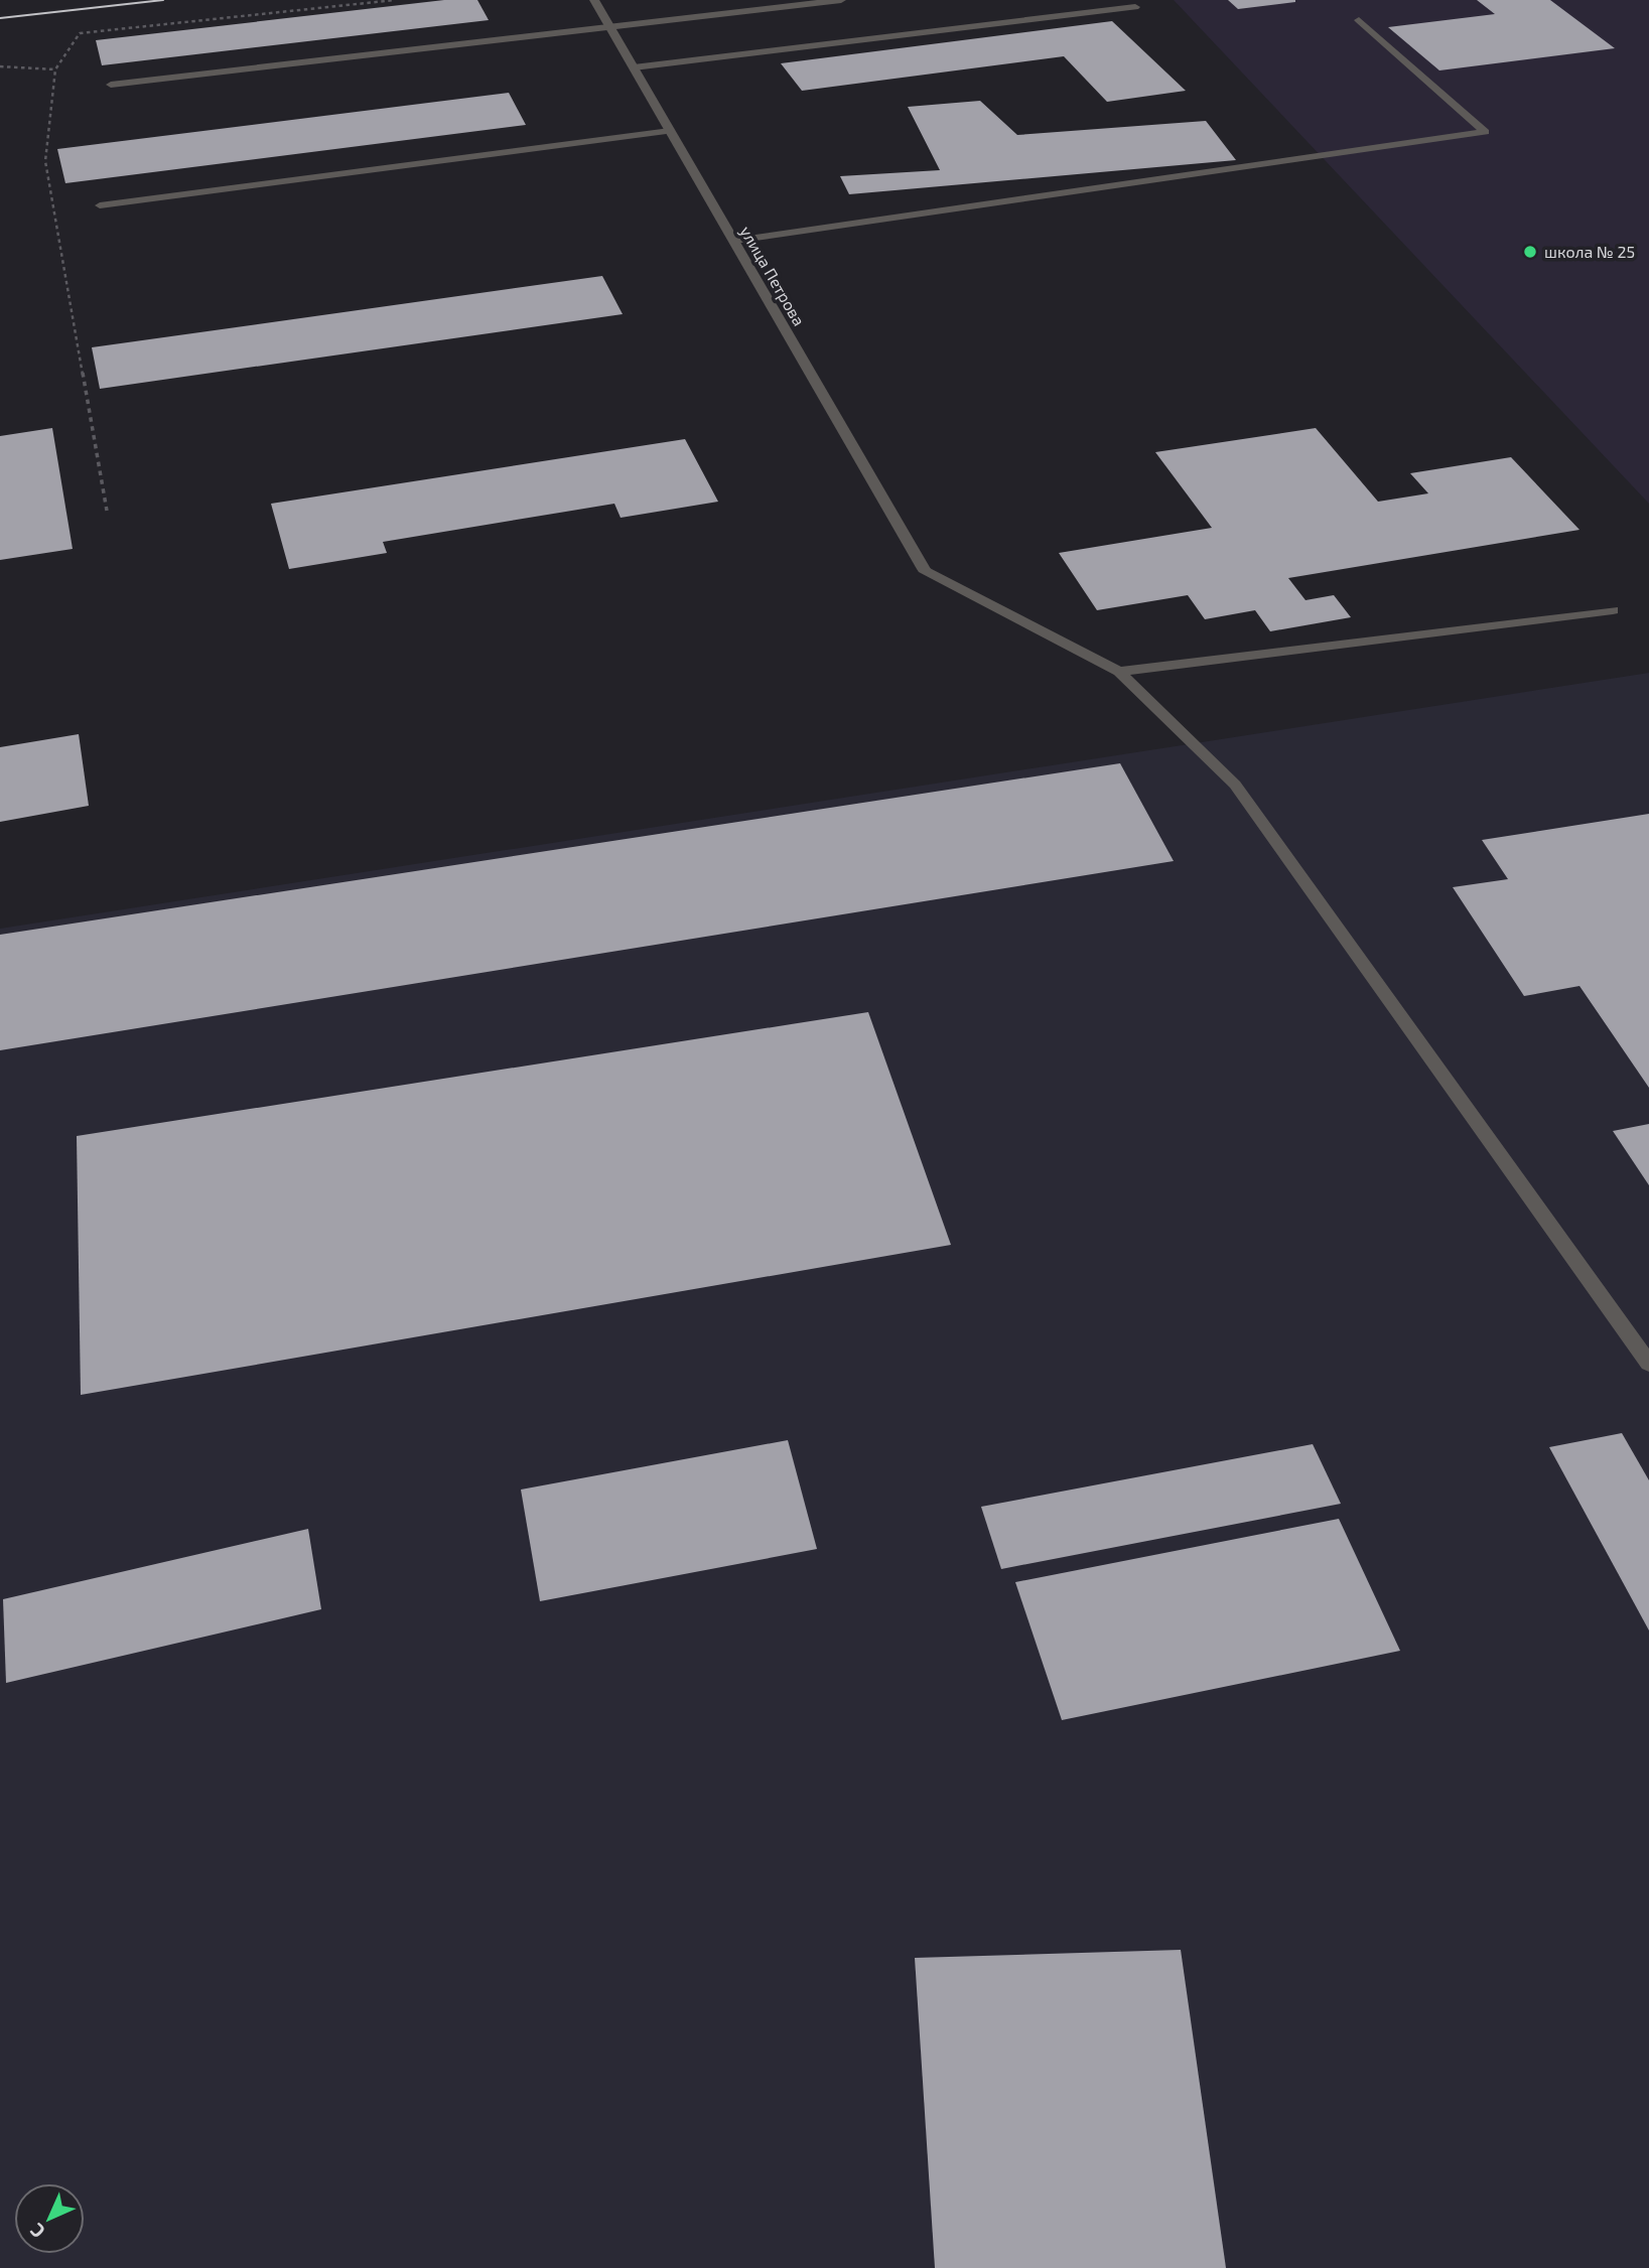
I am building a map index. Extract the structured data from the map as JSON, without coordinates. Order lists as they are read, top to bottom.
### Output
{
  "streets": {
    "street": ["улица Петрова"]
  },
  "places": ["школа № 25"],
  "north": "bottom left"
}
